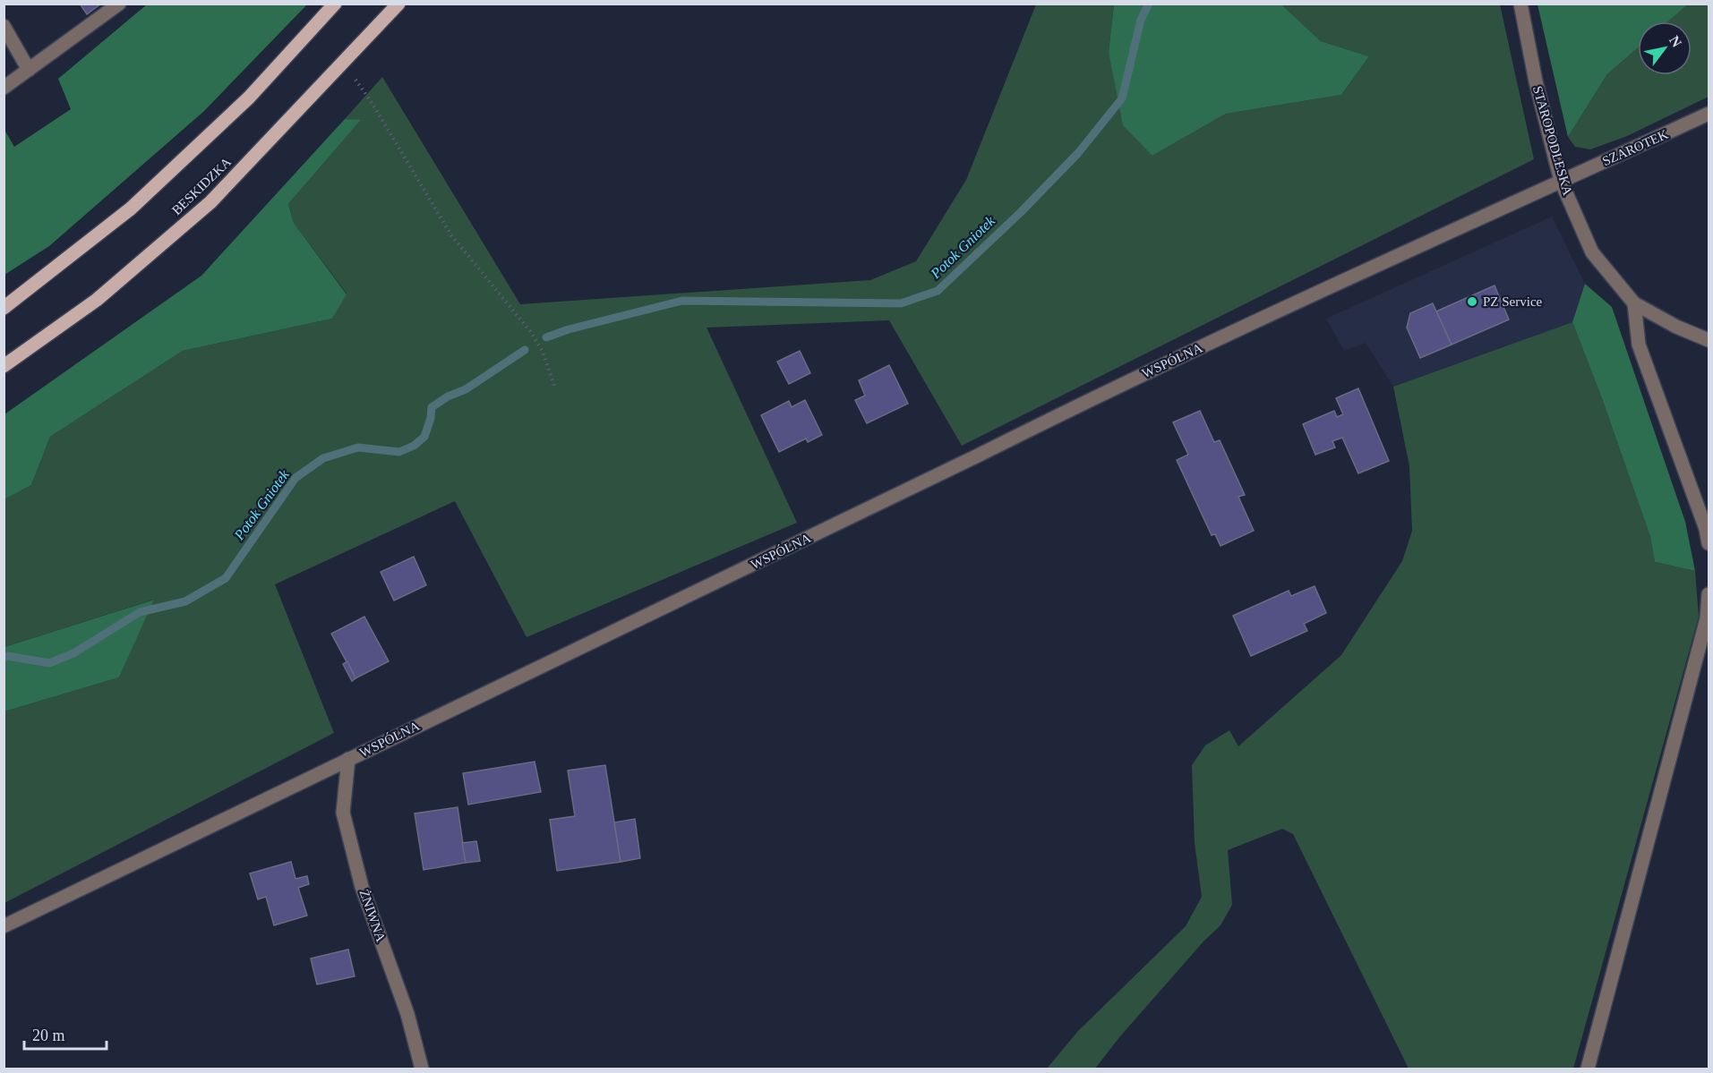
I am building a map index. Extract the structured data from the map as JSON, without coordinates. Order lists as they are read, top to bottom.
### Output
{
  "streets": {
    "main road": ["BESKIDZKA"],
    "street": [
      "STAROPODLESKA",
      "SZAROTEK",
      "WSPÓLNA",
      "ŻNIWNA"
    ]
  },
  "crossings": [
    ["STAROPODLESKA", "SZAROTEK"],
    ["STAROPODLESKA", "WSPÓLNA"],
    ["SZAROTEK", "WSPÓLNA"],
    ["WSPÓLNA", "ŻNIWNA"]
  ],
  "water": ["Potok Gniotek"],
  "places": ["PZ Service"],
  "scale_bar": "20 m",
  "north": "top right"
}
